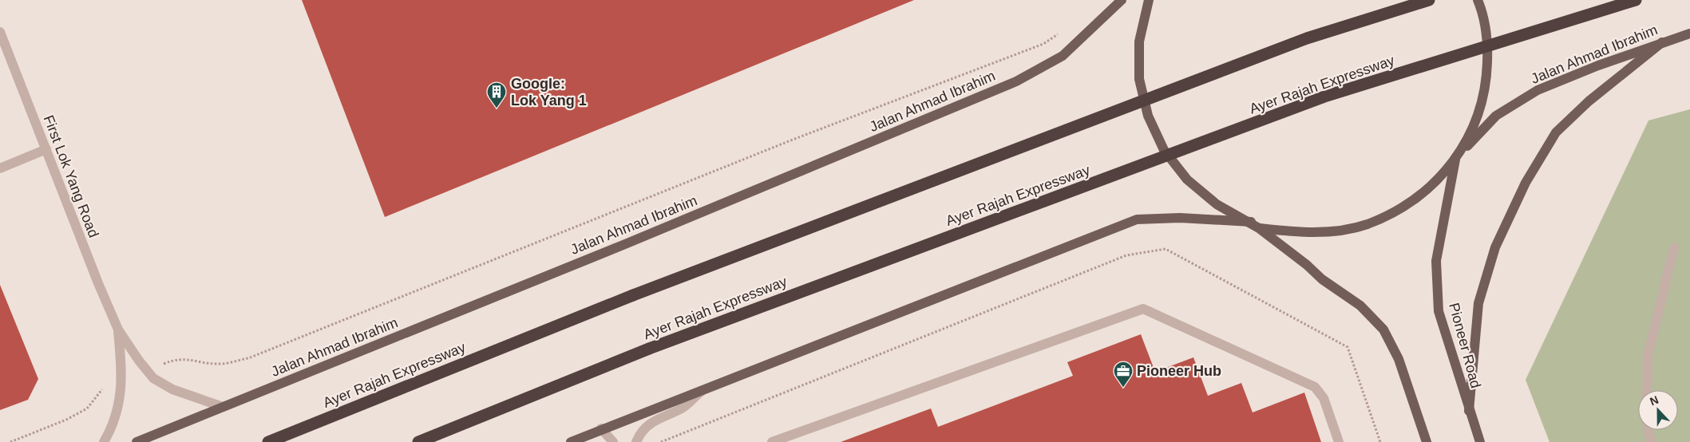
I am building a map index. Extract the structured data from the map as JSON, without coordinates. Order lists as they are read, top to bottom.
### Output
{
  "streets": {
    "highway": ["Ayer Rajah Expressway"],
    "main road": ["Jalan Ahmad Ibrahim", "Pioneer Road"],
    "street": ["First Lok Yang Road"]
  },
  "crossings": [
    ["Jalan Ahmad Ibrahim", "First Lok Yang Road"],
    ["Jalan Ahmad Ibrahim", "Pioneer Road"]
  ],
  "places": {
    "building": ["Google: Lok Yang 1"],
    "office": ["Pioneer Hub"]
  },
  "north": "top"
}
